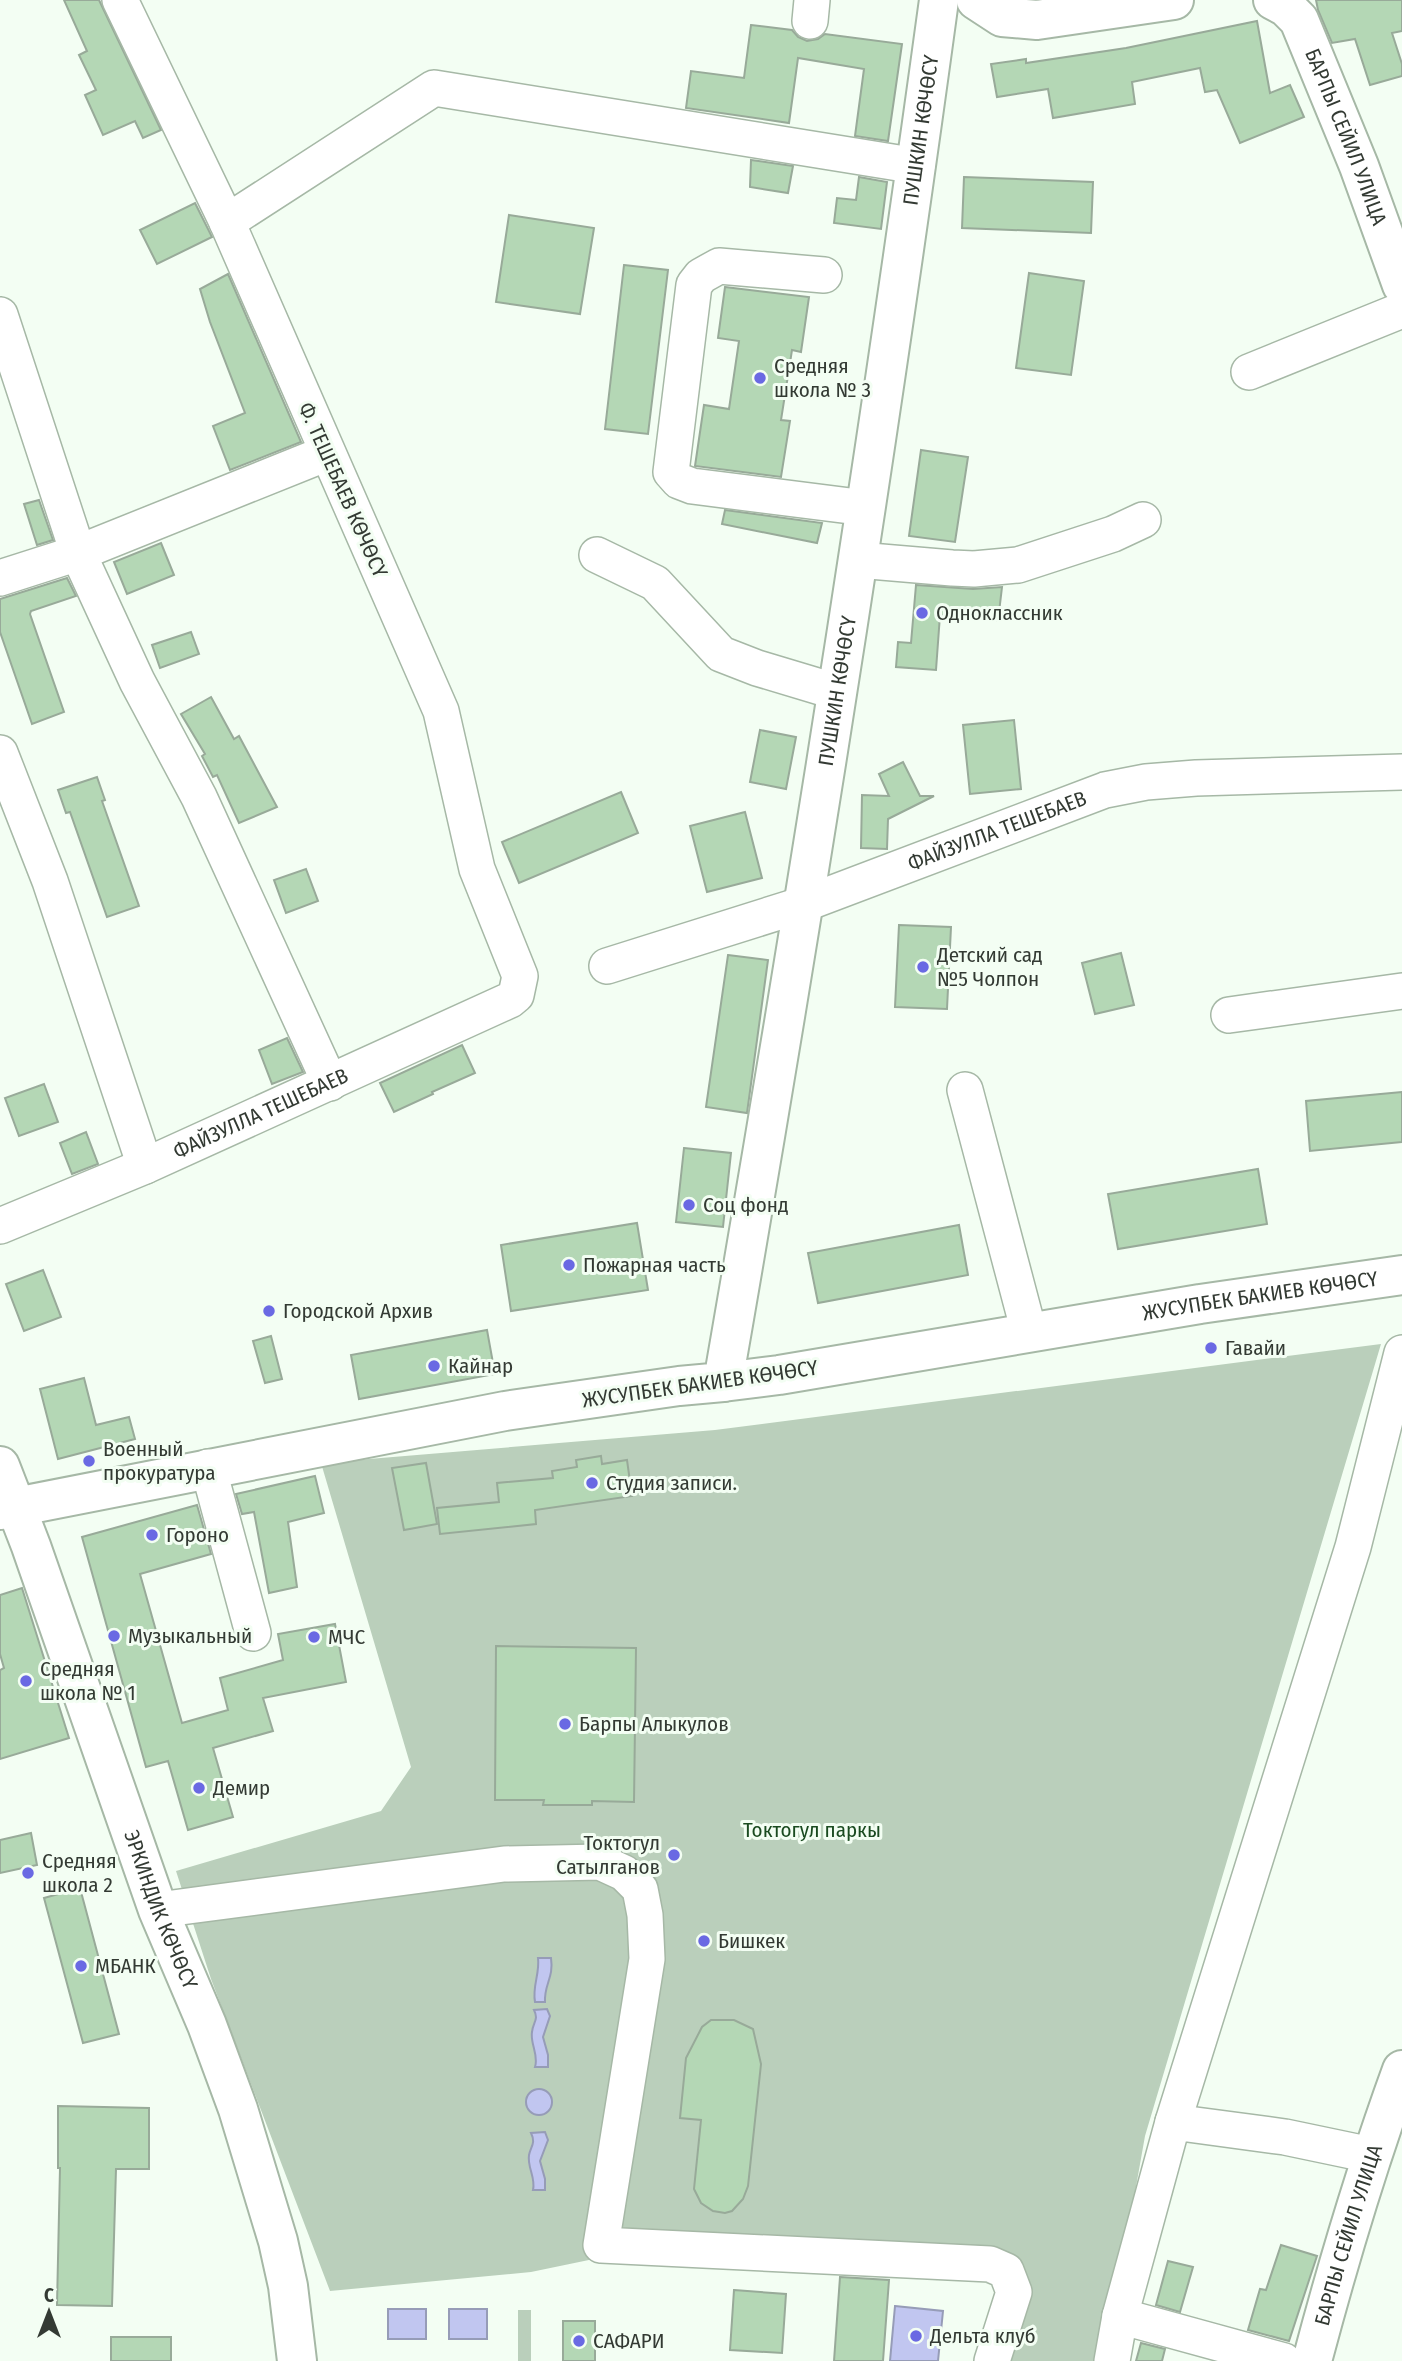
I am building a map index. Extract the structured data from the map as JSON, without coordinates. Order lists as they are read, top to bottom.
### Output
{
  "streets": {
    "main road": [
      "ПУШКИН КӨЧӨСҮ",
      "БАРПЫ СЕЙИЛ УЛИЦА",
      "ЖУСУПБЕК БАКИЕВ КӨЧӨСҮ",
      "ЭРКИНДИК КӨЧӨСҮ"
    ],
    "street": ["Ф. ТЕШЕБАЕВ КӨЧӨСҮ", "ФАЙЗУЛЛА ТЕШЕБАЕВ"]
  },
  "crossings": [
    ["ПУШКИН КӨЧӨСҮ", "ФАЙЗУЛЛА ТЕШЕБАЕВ"],
    ["ПУШКИН КӨЧӨСҮ", "ЖУСУПБЕК БАКИЕВ КӨЧӨСҮ"],
    ["Ф. ТЕШЕБАЕВ КӨЧӨСҮ", "ФАЙЗУЛЛА ТЕШЕБАЕВ"],
    ["ЖУСУПБЕК БАКИЕВ КӨЧӨСҮ", "ЭРКИНДИК КӨЧӨСҮ"]
  ],
  "parks": ["Токтогул паркы"],
  "places": [
    "Средняя школа № 3",
    "Одноклассник",
    "Детский сад №5 Чолпон",
    "Соц фонд",
    "Пожарная часть",
    "Городской Архив",
    "Гавайи",
    "Кайнар",
    "Военный прокуратура",
    "Студия записи.",
    "Гороно",
    "Музыкальный",
    "МЧС",
    "Средняя школа № 1",
    "Барпы Алыкулов",
    "Демир",
    "Токтогул Сатылганов",
    "Средняя школа 2",
    "Бишкек",
    "МБАНК",
    "Дельта клуб",
    "САФАРИ"
  ],
  "north": "top"
}
